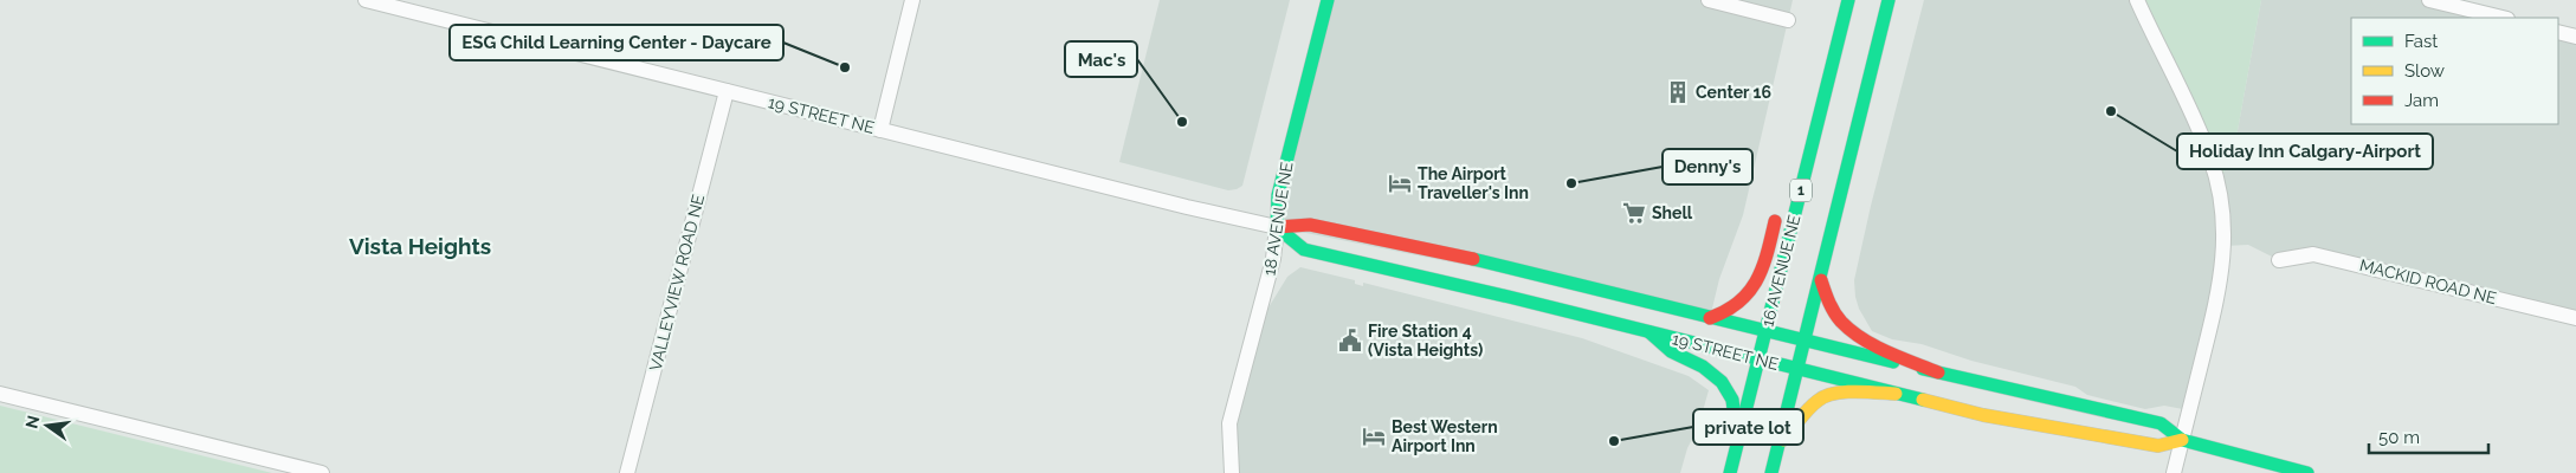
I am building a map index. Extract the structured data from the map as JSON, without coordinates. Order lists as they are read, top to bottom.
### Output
{
  "streets": {
    "main road": [
      "19 STREET NE",
      "1",
      "18 AVENUE NE",
      "16 AVENUE NE"
    ],
    "street": ["MACKID ROAD NE", "VALLEYVIEW ROAD NE"]
  },
  "crossings": [
    ["19 STREET NE", "18 AVENUE NE"],
    ["19 STREET NE", "16 AVENUE NE"],
    ["19 STREET NE", "VALLEYVIEW ROAD NE"]
  ],
  "districts": ["Vista Heights"],
  "places": {
    "other": [
      "ESG Child Learning Center - Daycare",
      "Holiday Inn Calgary-Airport",
      "Mac's",
      "Denny's",
      "private lot"
    ],
    "building": ["Center 16"],
    "hotel": ["The Airport Traveller's Inn", "Best Western Airport Inn"],
    "supermarket": ["Shell"],
    "public building": ["Fire Station 4 (Vista Heights)"]
  },
  "legend": ["Fast", "Slow", "Jam"],
  "scale_bar": "50 m",
  "north": "left"
}
